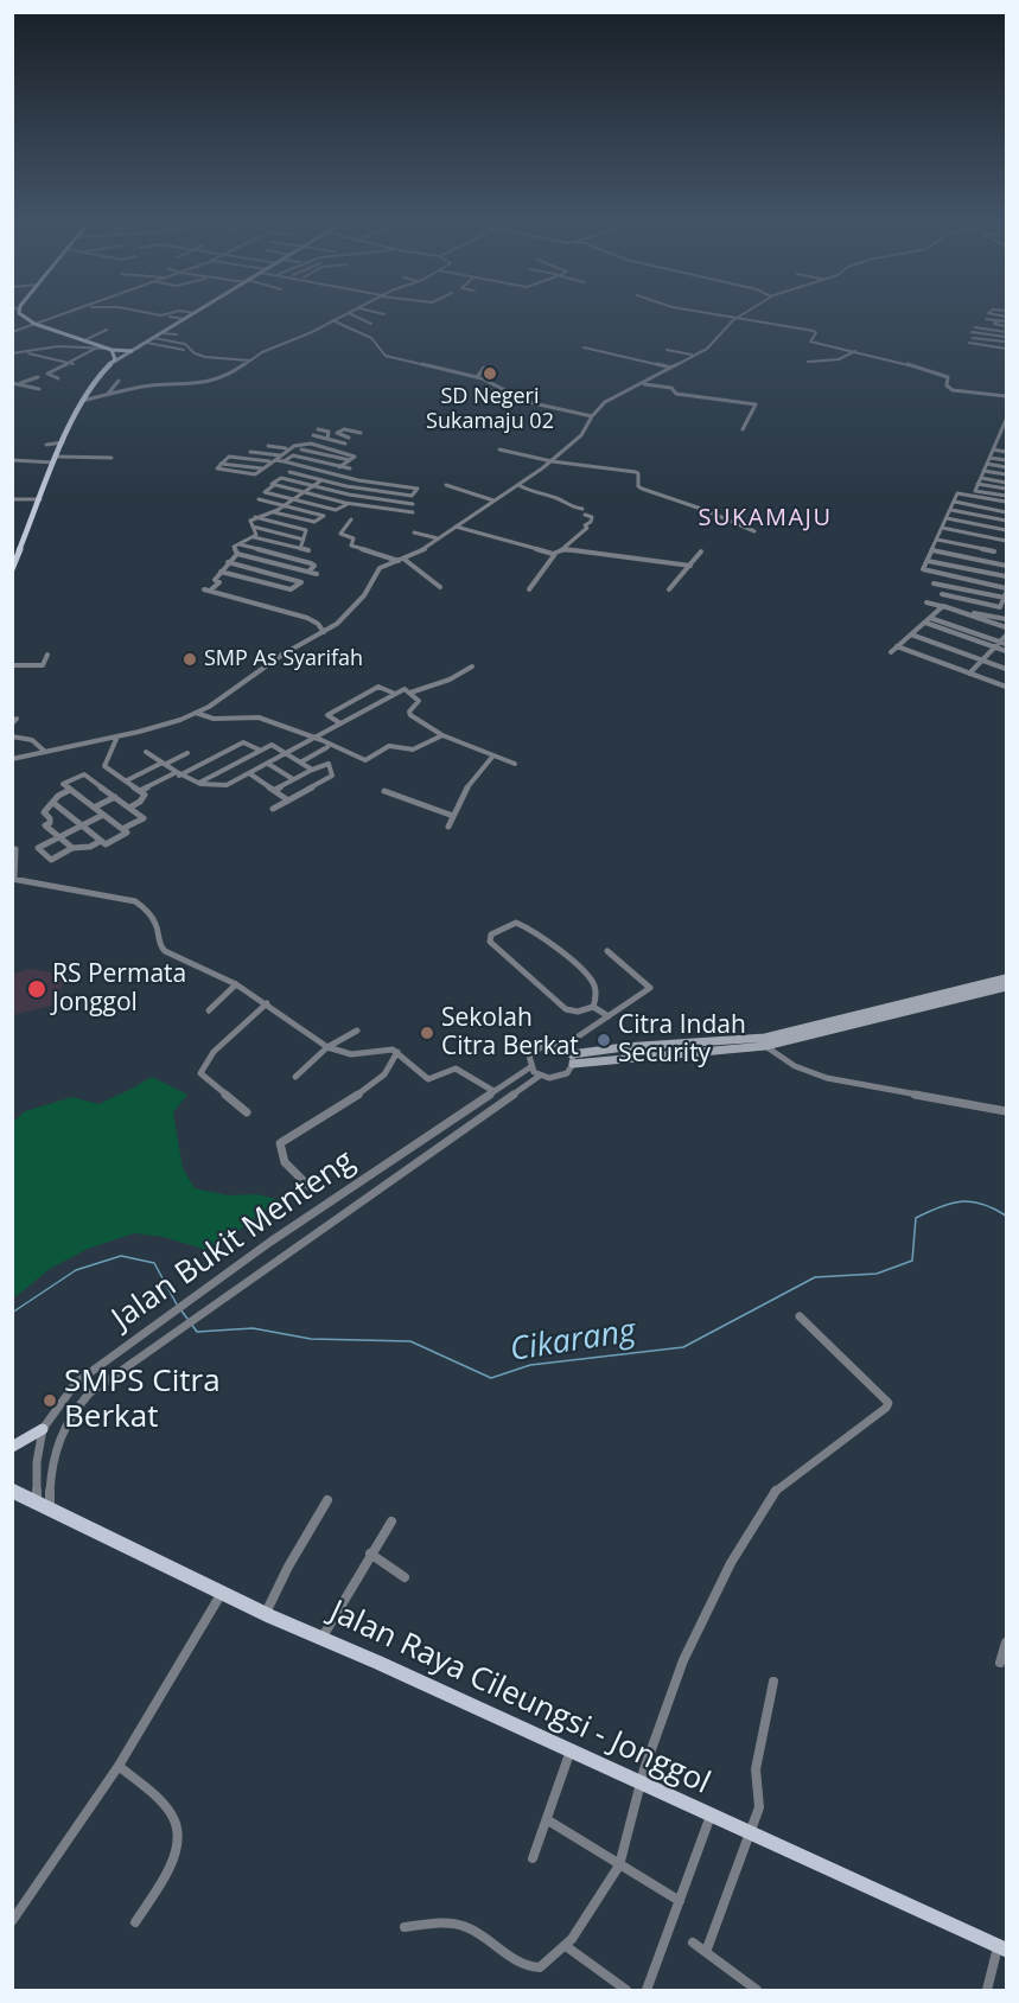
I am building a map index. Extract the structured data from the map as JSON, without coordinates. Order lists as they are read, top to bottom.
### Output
{
  "streets": {
    "main road": ["Jalan Raya Cileungsi - Jonggol"],
    "street": ["Jalan Bukit Menteng"]
  },
  "crossings": [
    ["Jalan Bukit Menteng", "Jalan Raya Cileungsi - Jonggol"]
  ],
  "districts": ["SUKAMAJU"],
  "water": ["Cikarang"],
  "places": [
    "SD Negeri Sukamaju 02",
    "SMP As Syarifah",
    "RS Permata Jonggol",
    "Sekolah Citra Berkat",
    "Citra Indah Security",
    "SMPS Citra Berkat"
  ]
}
